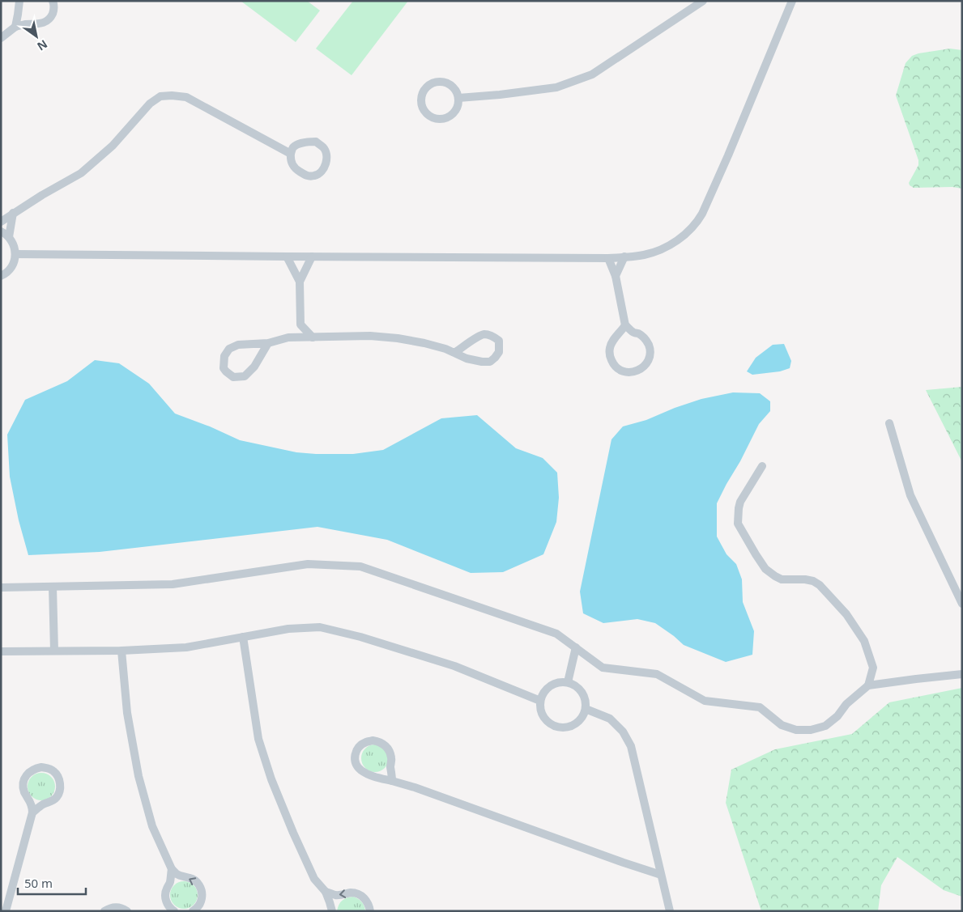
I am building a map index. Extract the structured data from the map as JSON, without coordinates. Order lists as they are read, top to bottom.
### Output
{
  "scale_bar": "50 m",
  "north": "bottom right"
}
